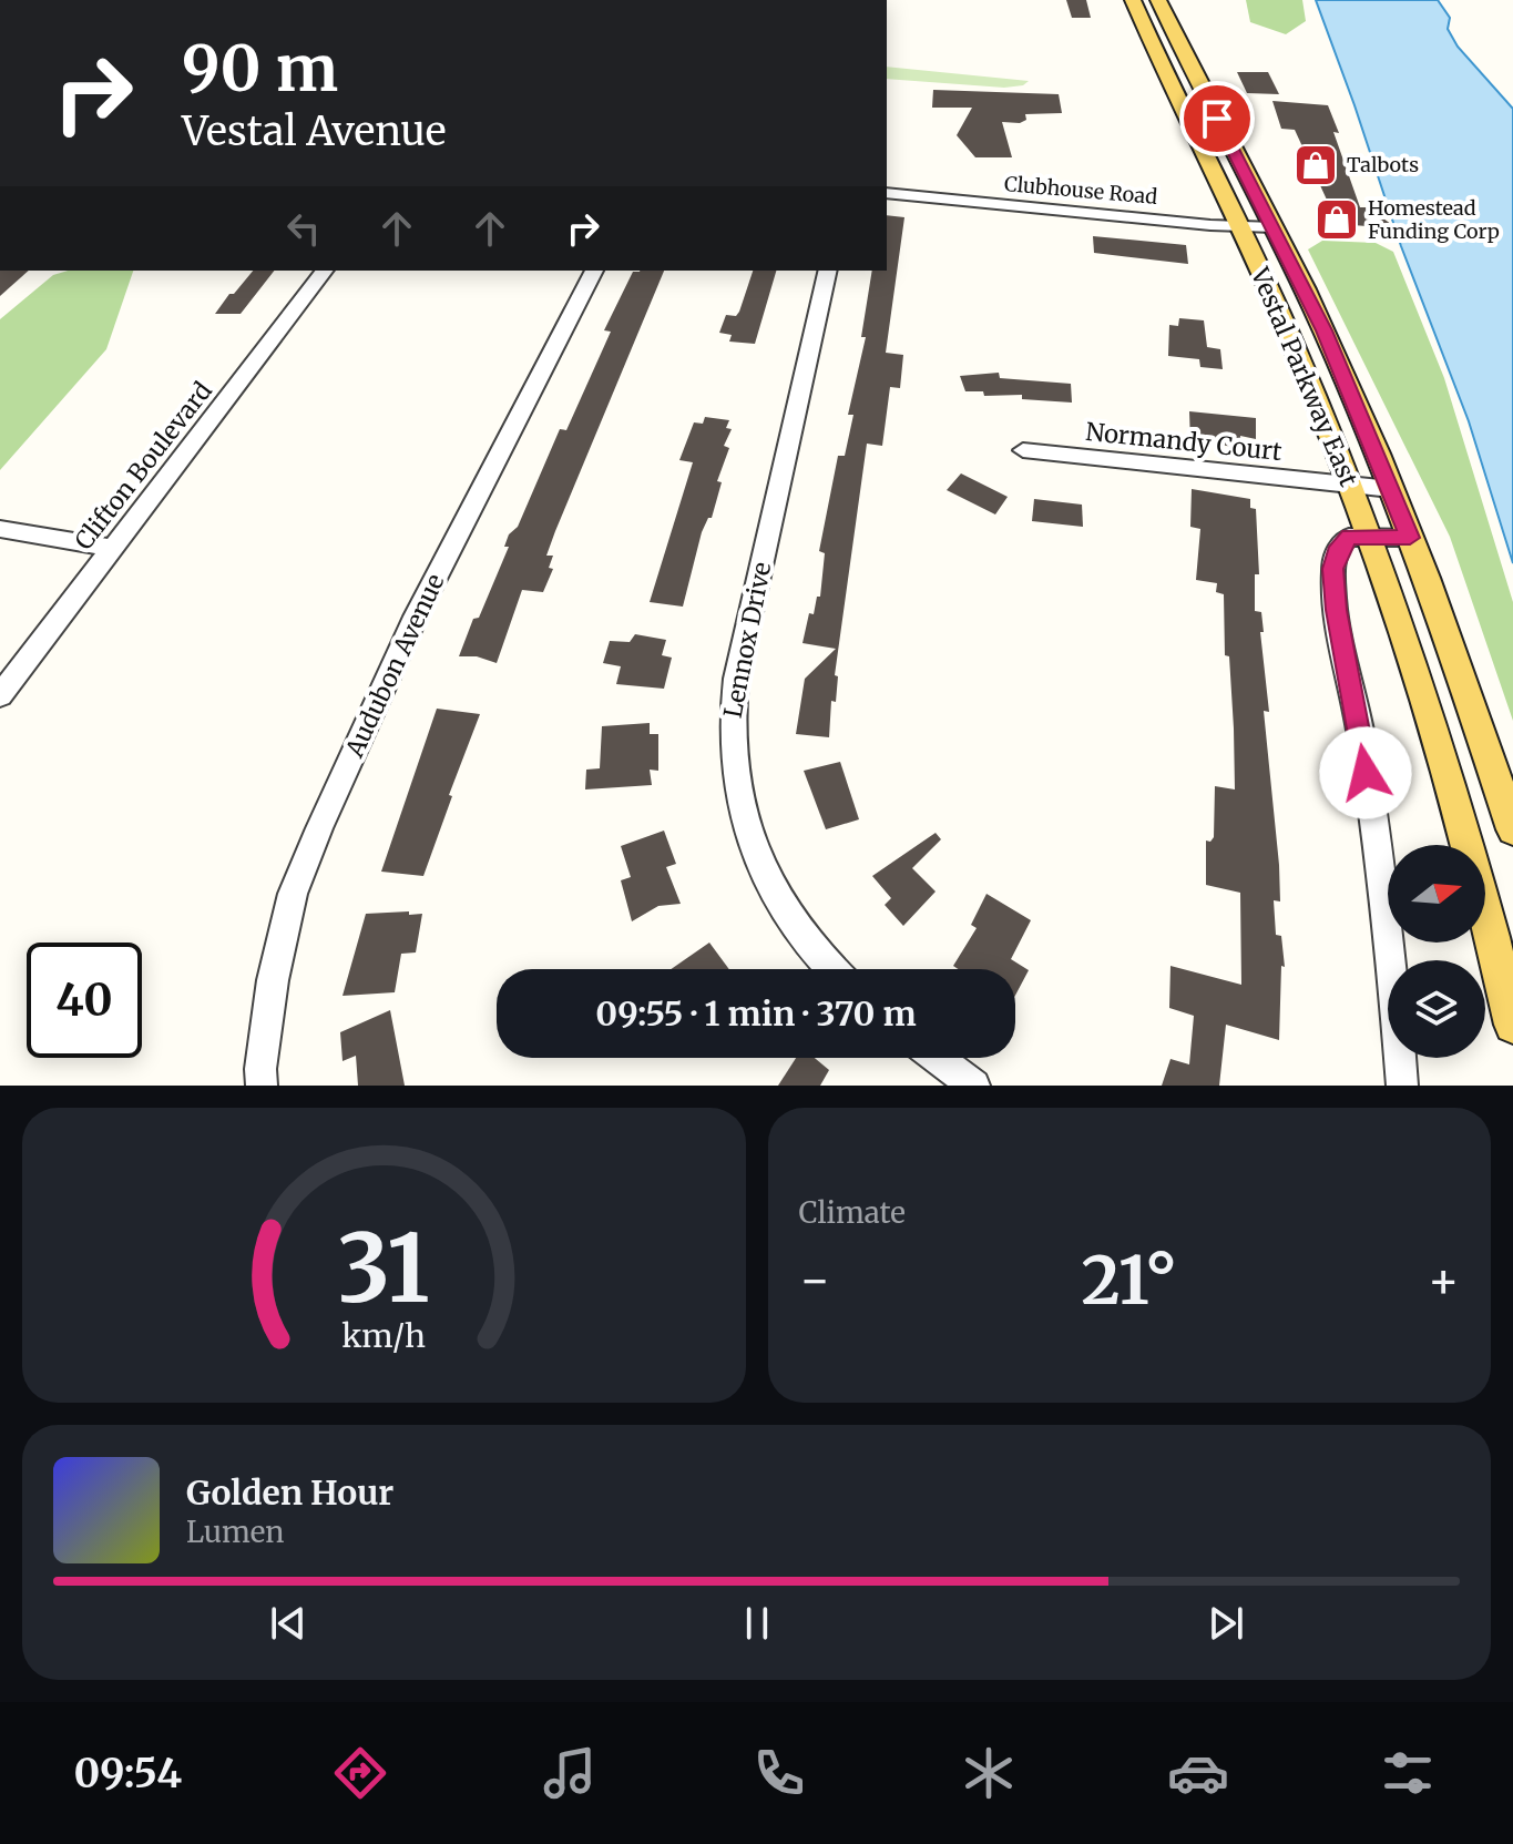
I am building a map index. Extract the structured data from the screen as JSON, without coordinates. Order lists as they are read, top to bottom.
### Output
{
  "streets": {
    "main road": ["Vestal Parkway East"],
    "street": [
      "Clubhouse Road",
      "Normandy Court",
      "Clifton Boulevard",
      "Lennox Drive",
      "Audubon Avenue"
    ]
  },
  "crossings": [
    ["Clubhouse Road", "Vestal Parkway East"],
    ["Vestal Parkway East", "Normandy Court"]
  ],
  "places": {
    "shop": ["Talbots", "Homestead Funding Corp"]
  },
  "north": "right",
  "page": {
    "turn": ["90 m", "Vestal Avenue"],
    "limit": "40",
    "trip": "09:55 · 1 min · 370 m",
    "tile": "Climate",
    "heat": ["−", "21°", "+"],
    "song": ["Golden Hour", "Lumen"],
    "tabs": "09:54",
    "gauge": ["31", "km/h"]
  }
}
